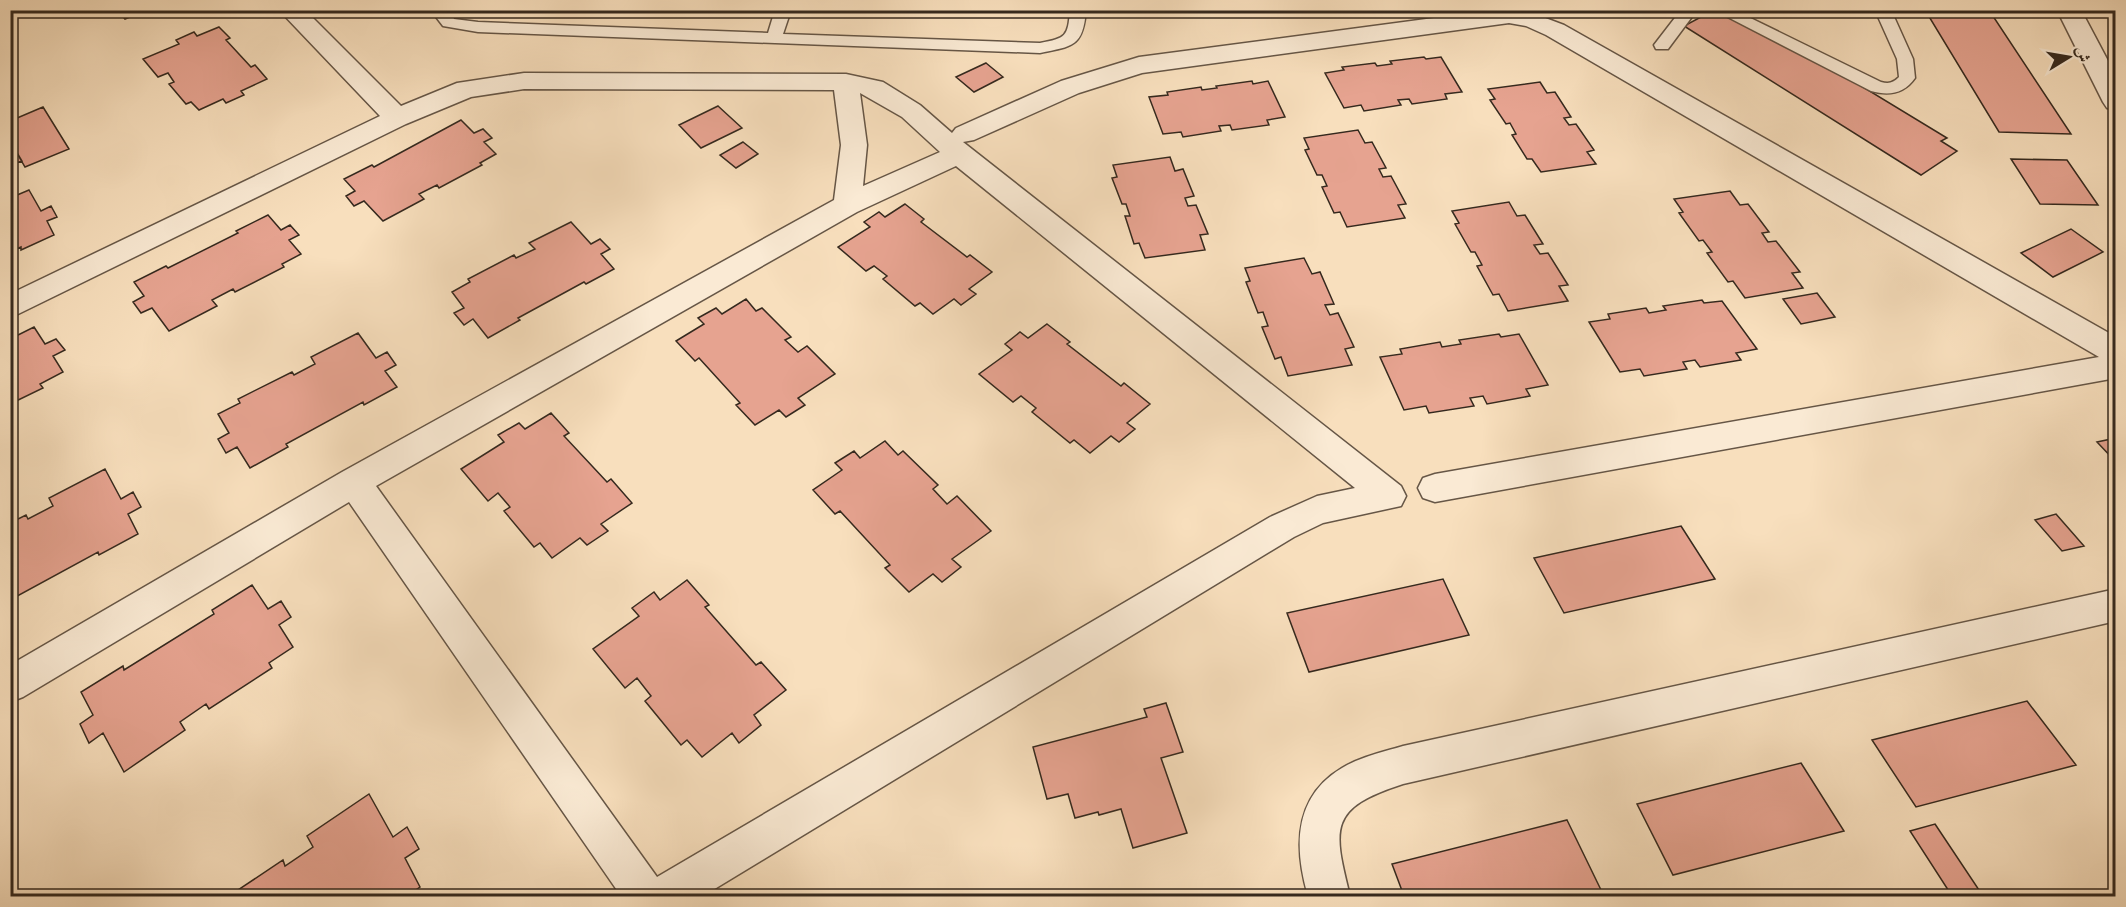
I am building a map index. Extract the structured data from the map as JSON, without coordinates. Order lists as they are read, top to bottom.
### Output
{
  "north": "right"
}
